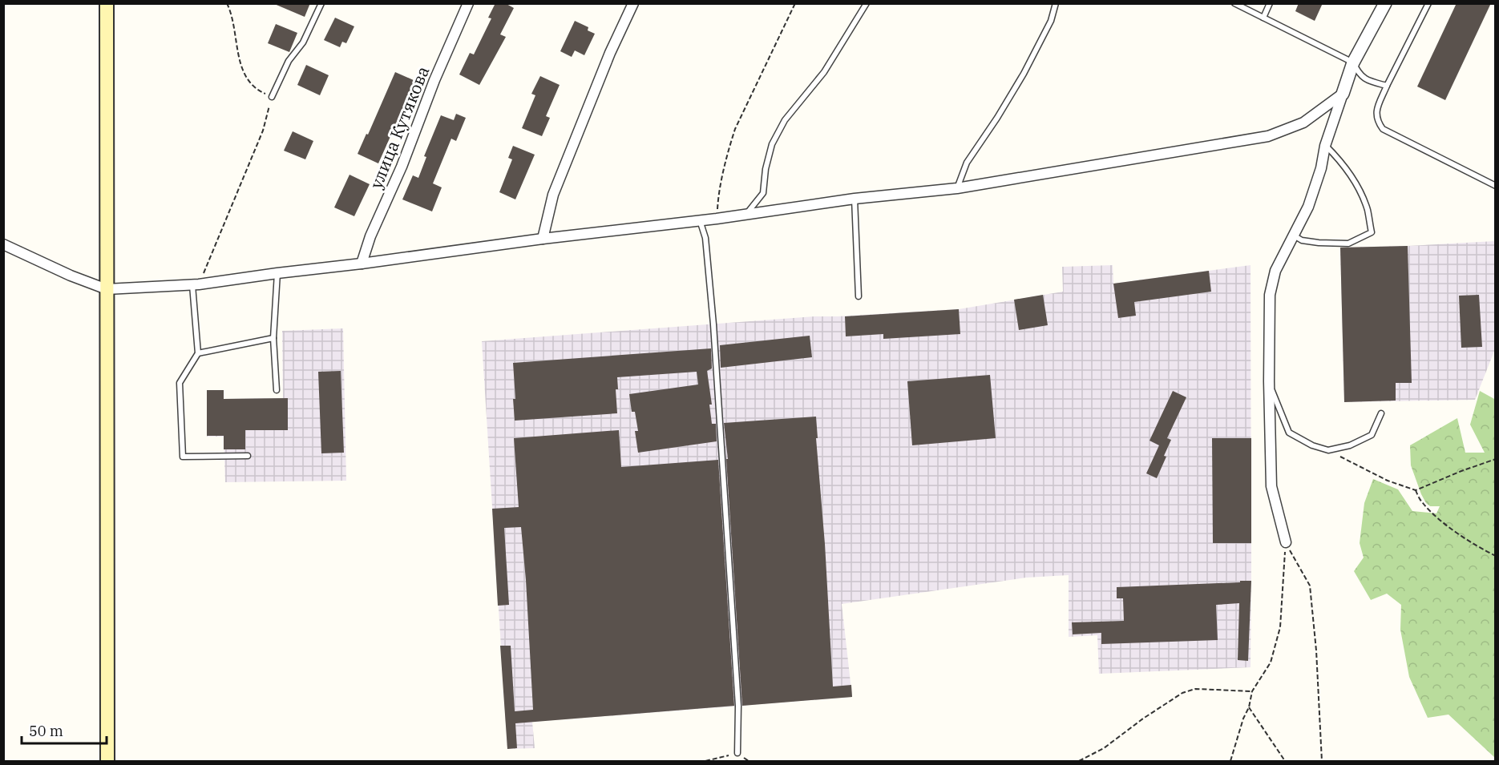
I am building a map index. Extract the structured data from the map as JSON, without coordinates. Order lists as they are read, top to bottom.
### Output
{
  "streets": {
    "street": ["улица Кутякова"]
  },
  "scale_bar": "50 m"
}
